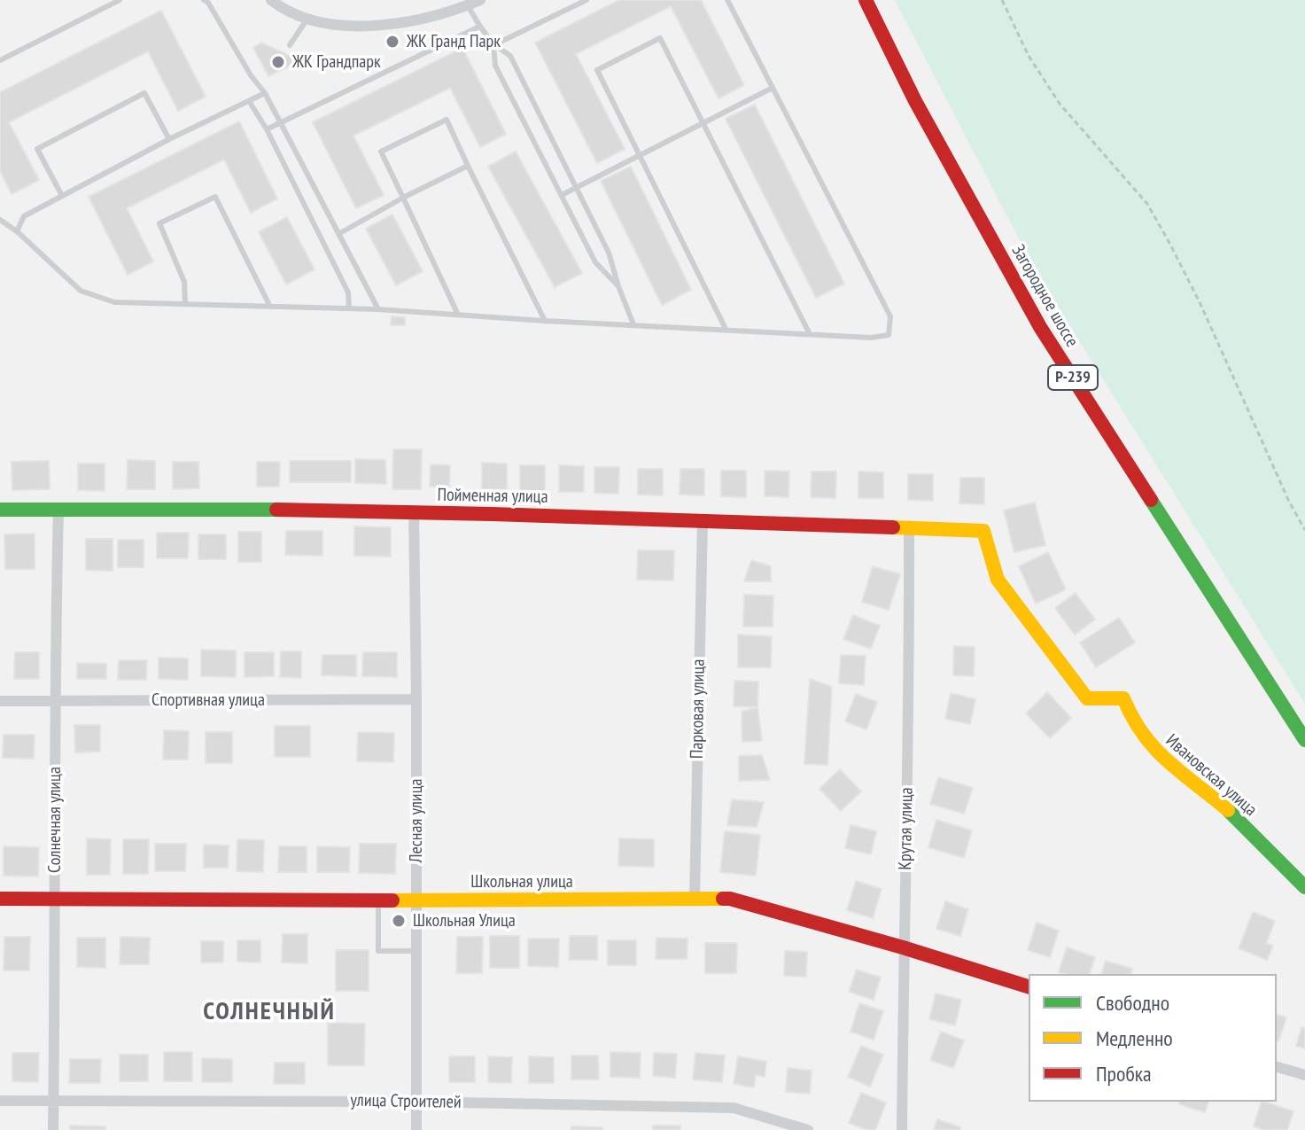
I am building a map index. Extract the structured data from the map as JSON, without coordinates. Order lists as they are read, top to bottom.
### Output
{
  "streets": {
    "main road": [
      "Загородное шоссе",
      "Р-239",
      "Пойменная улица",
      "Ивановская улица",
      "Школьная улица"
    ],
    "street": [
      "Спортивная улица",
      "Парковая улица",
      "Солнечная улица",
      "Лесная улица",
      "Крутая улица",
      "улица Строителей"
    ]
  },
  "crossings": [
    ["Пойменная улица", "Парковая улица"],
    ["Пойменная улица", "Ивановская улица"],
    ["Пойменная улица", "Солнечная улица"],
    ["Пойменная улица", "Лесная улица"],
    ["Пойменная улица", "Крутая улица"],
    ["Спортивная улица", "Солнечная улица"],
    ["Спортивная улица", "Лесная улица"],
    ["Парковая улица", "Школьная улица"],
    ["Солнечная улица", "Школьная улица"],
    ["Солнечная улица", "улица Строителей"],
    ["Лесная улица", "Школьная улица"],
    ["Лесная улица", "улица Строителей"],
    ["Крутая улица", "Школьная улица"]
  ],
  "districts": ["СОЛНЕЧНЫЙ"],
  "places": ["ЖК Гранд Парк", "ЖК Грандпарк", "Школьная Улица"],
  "legend": ["Свободно", "Медленно", "Пробка"]
}
